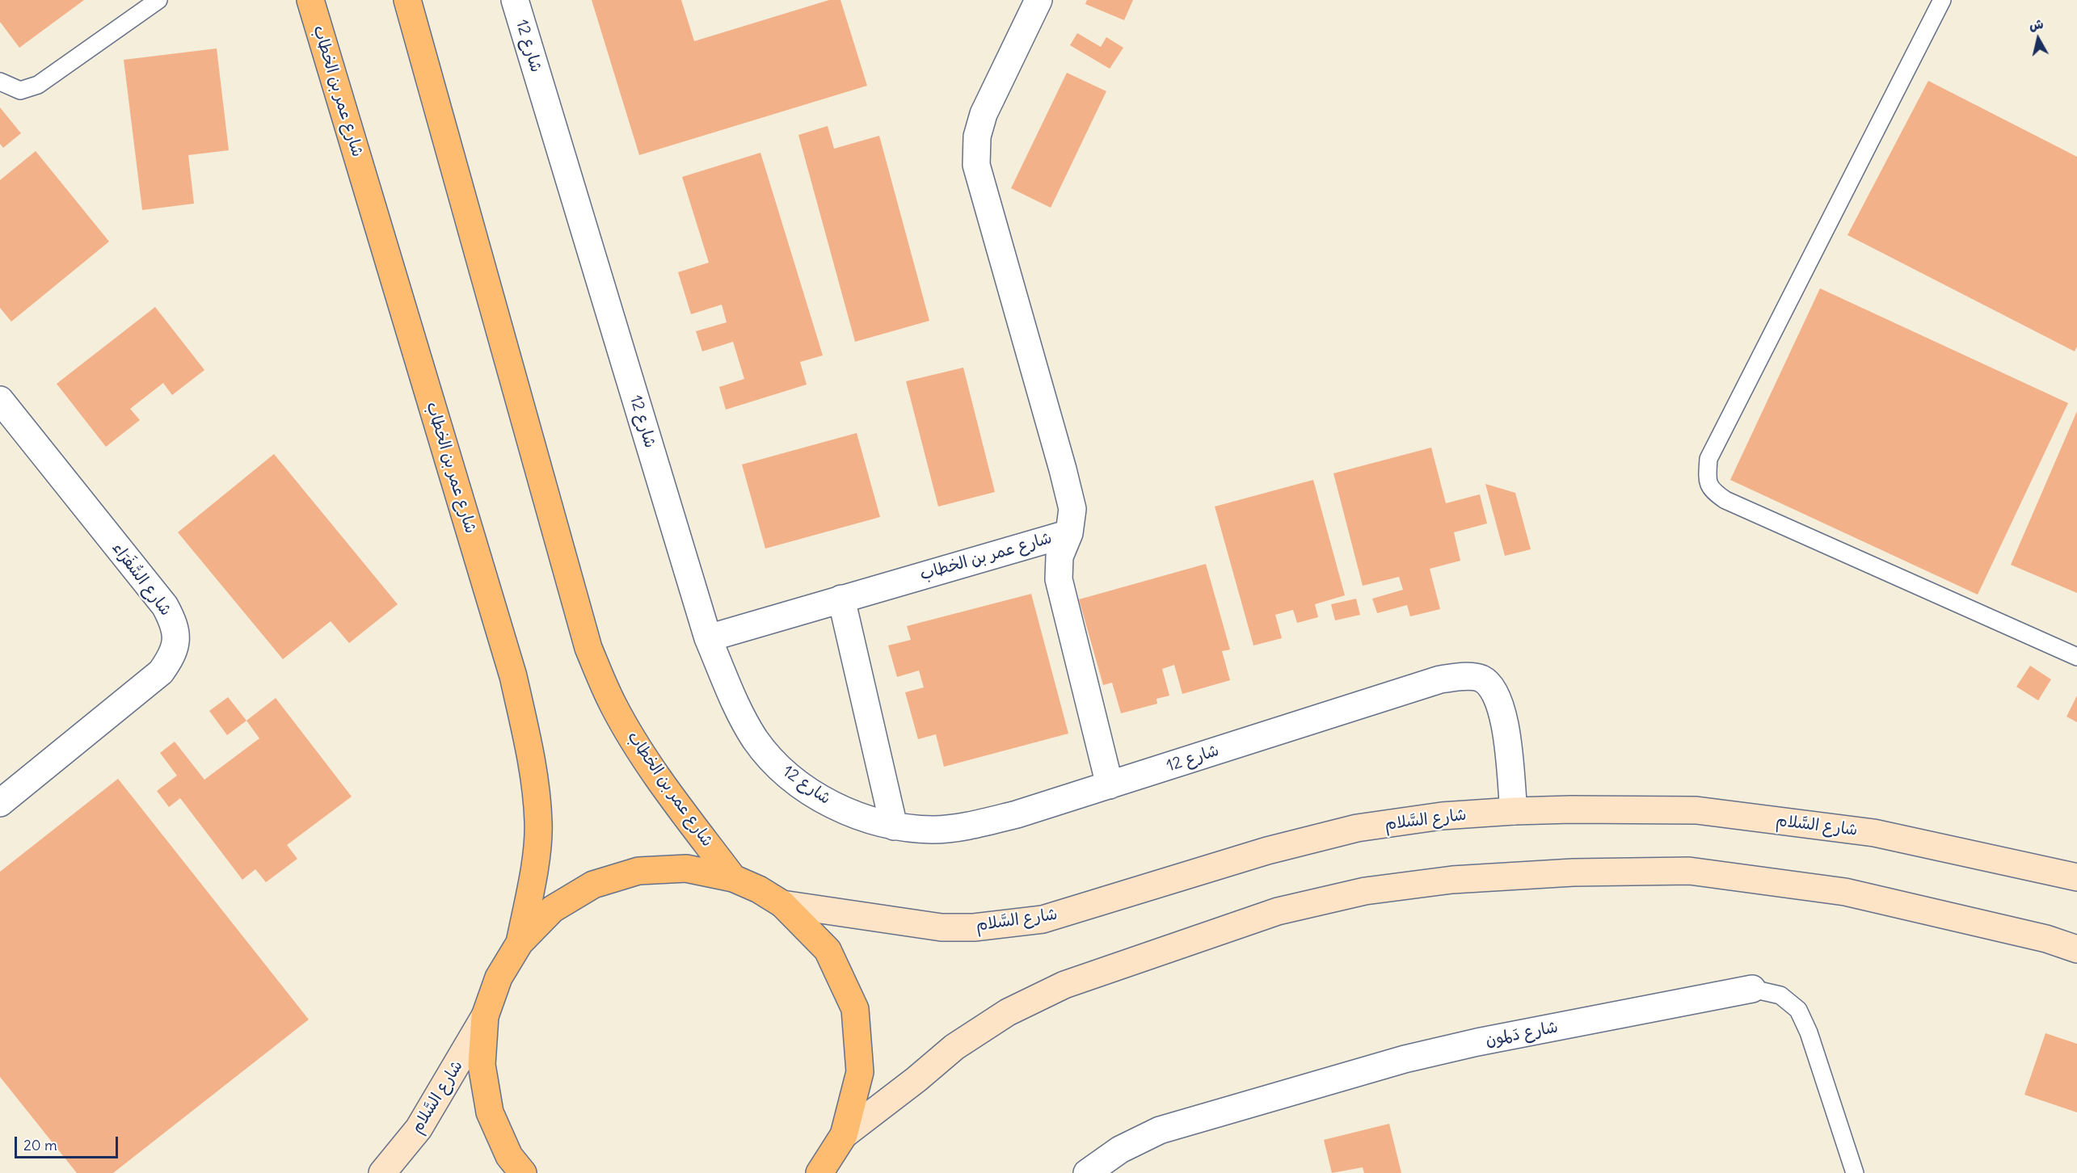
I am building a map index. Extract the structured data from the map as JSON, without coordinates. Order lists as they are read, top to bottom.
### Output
{
  "streets": {
    "main road": ["شارع عمر بن الخطاب"],
    "street": [
      "شارع 12",
      "شارع السُّفَرَاء",
      "شارع السَّلام",
      "شارع دَلمون"
    ]
  },
  "crossings": [
    ["شارع 12", "شارع عمر بن الخطاب"],
    ["شارع 12", "شارع السَّلام"]
  ],
  "scale_bar": "20 m",
  "north": "top"
}
